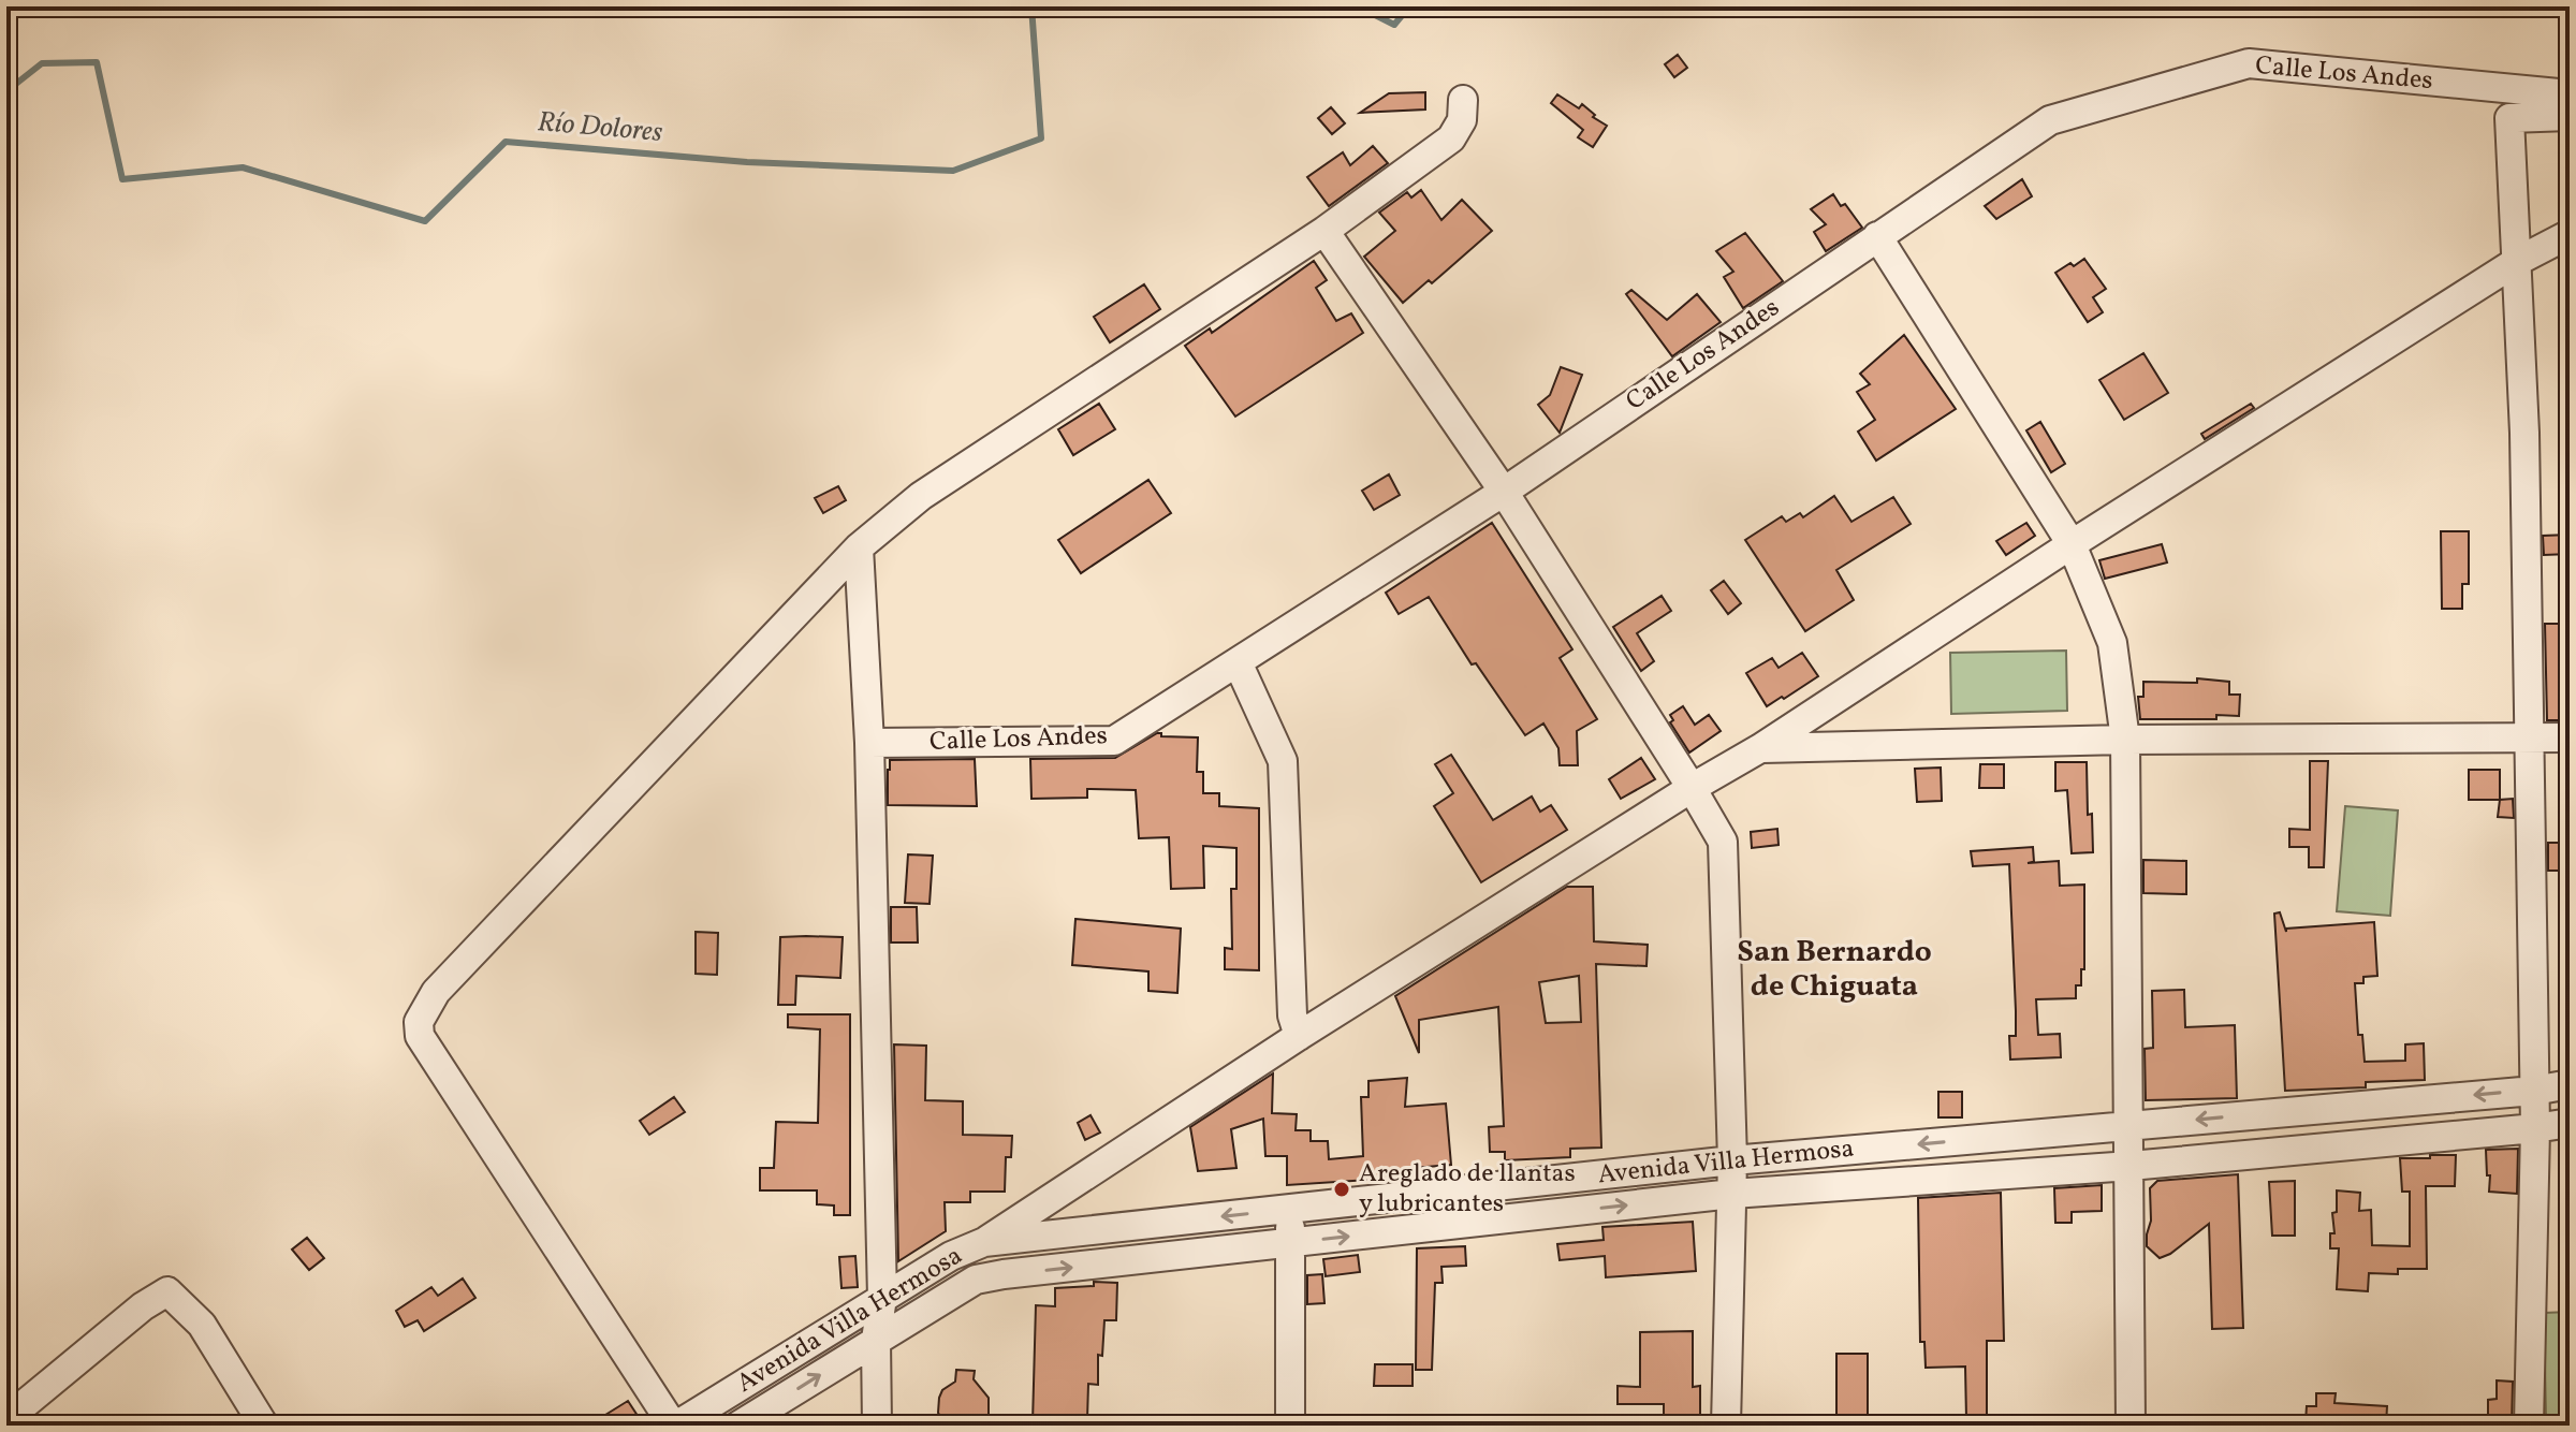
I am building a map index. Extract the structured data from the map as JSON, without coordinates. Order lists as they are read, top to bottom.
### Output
{
  "streets": {
    "street": ["Calle Los Andes", "Avenida Villa Hermosa"]
  },
  "districts": ["San Bernardo de Chiguata"],
  "water": ["Río Dolores"],
  "places": ["Areglado de llantas y lubricantes"]
}
